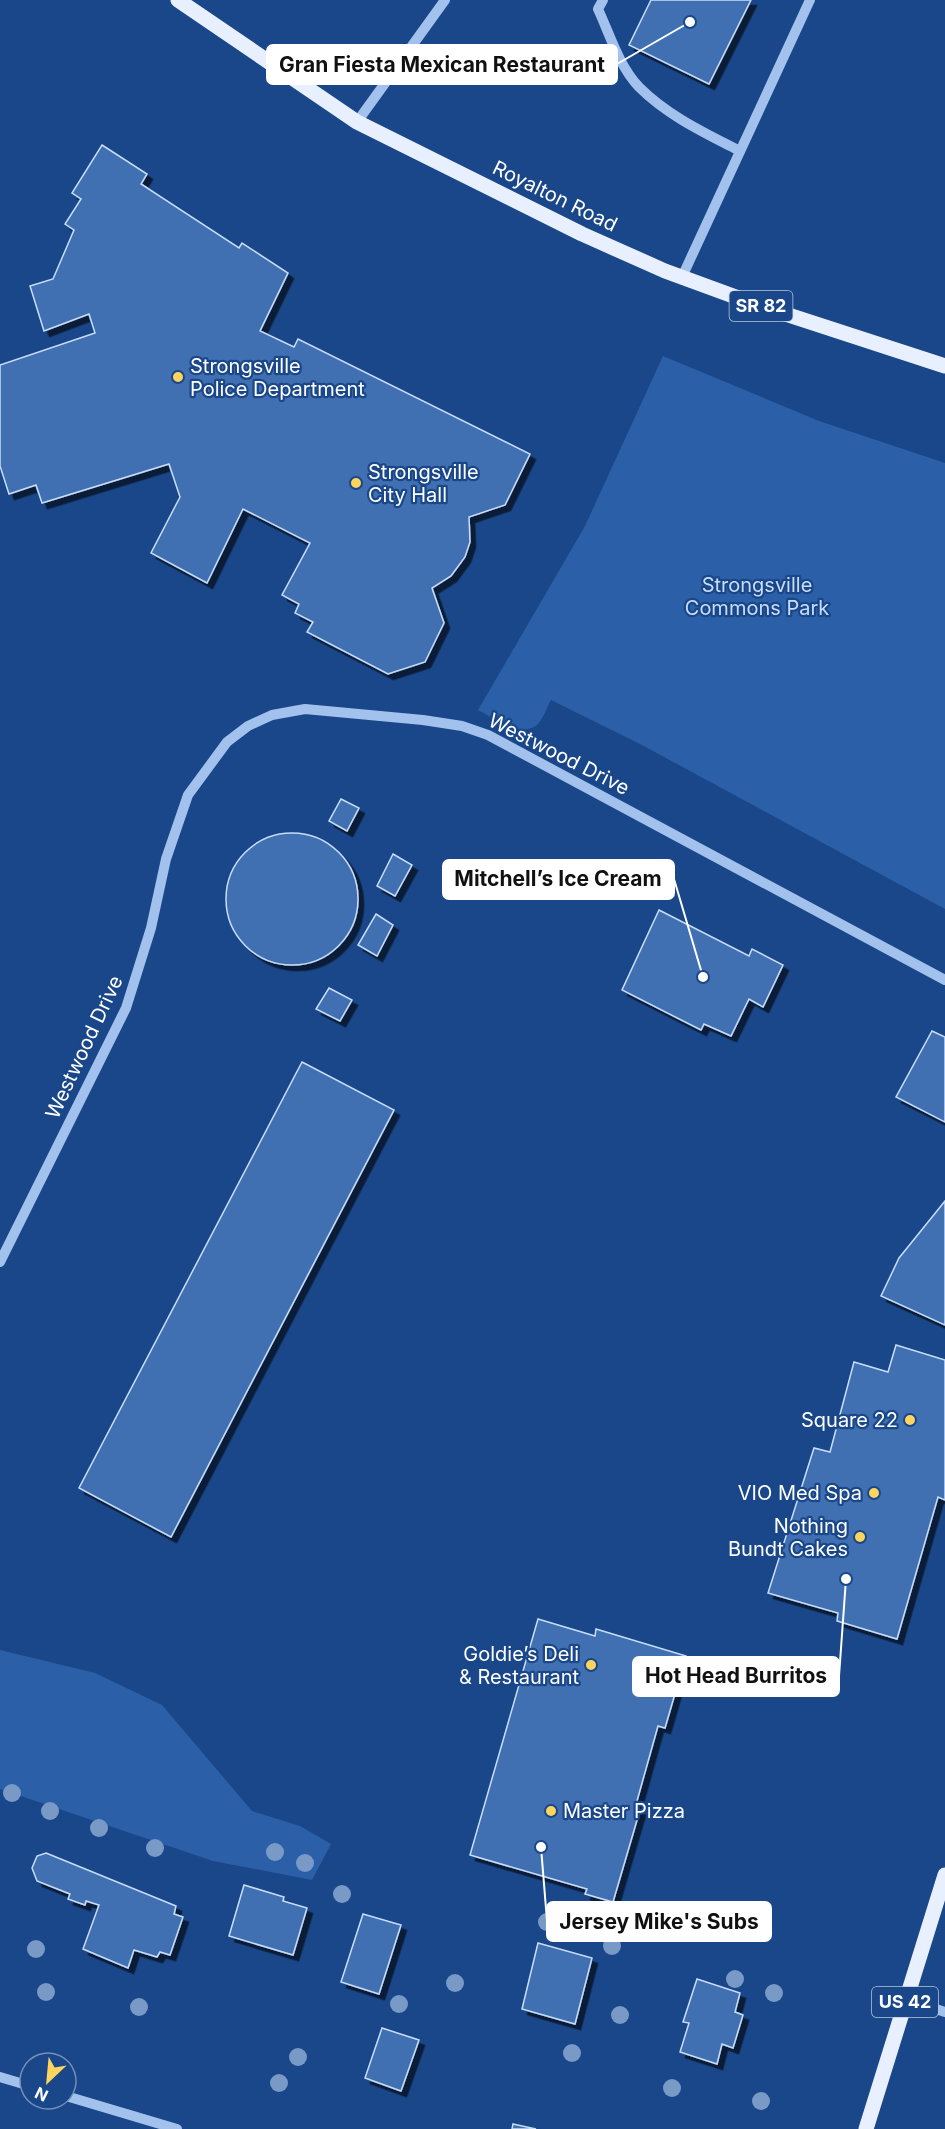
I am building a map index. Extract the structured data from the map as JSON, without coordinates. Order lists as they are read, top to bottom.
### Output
{
  "streets": {
    "main road": ["Royalton Road", "SR 82", "US 42"],
    "street": ["Westwood Drive"]
  },
  "parks": ["Strongsville Commons Park"],
  "places": [
    "Gran Fiesta Mexican Restaurant",
    "Strongsville Police Department",
    "Strongsville City Hall",
    "Mitchell’s Ice Cream",
    "Square 22",
    "VIO Med Spa",
    "Nothing Bundt Cakes",
    "Hot Head Burritos",
    "Goldie’s Deli & Restaurant",
    "Master Pizza",
    "Jersey Mike's Subs"
  ],
  "north": "bottom left"
}
